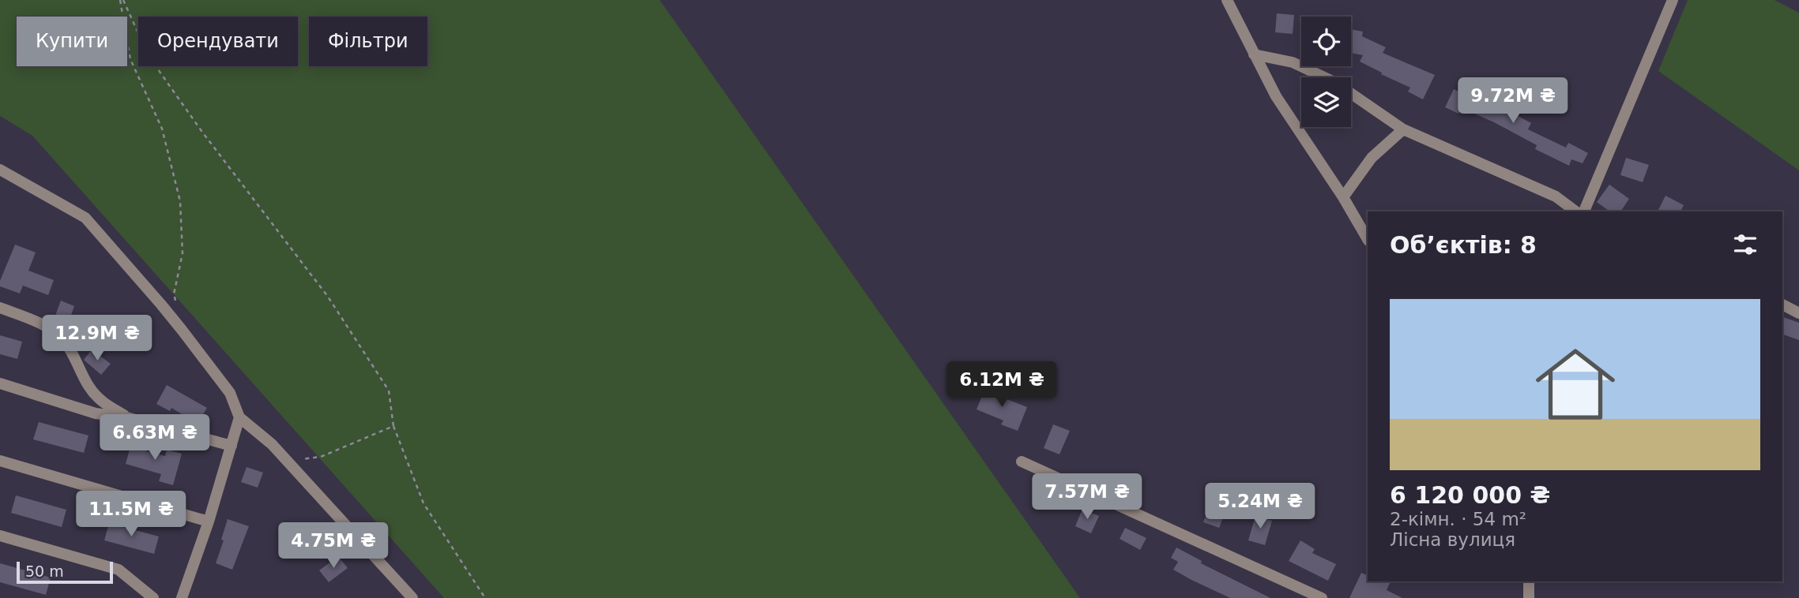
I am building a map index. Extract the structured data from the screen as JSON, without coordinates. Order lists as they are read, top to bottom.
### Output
{
  "scale_bar": "50 m",
  "page": {
    "chip": ["Купити", "Орендувати", "Фільтри"],
    "price": [
      "9.72M ₴",
      "12.9M ₴",
      "6.12M ₴",
      "6.63M ₴",
      "7.57M ₴",
      "5.24M ₴",
      "11.5M ₴",
      "4.75M ₴"
    ],
    "heading": "Об’єктів: 8",
    "list": [
      {
        "name": "6 120 000 ₴",
        "note": "2-кімн. · 54 m² · Лісна вулиця"
      }
    ],
    "scale": "50 m"
  }
}
